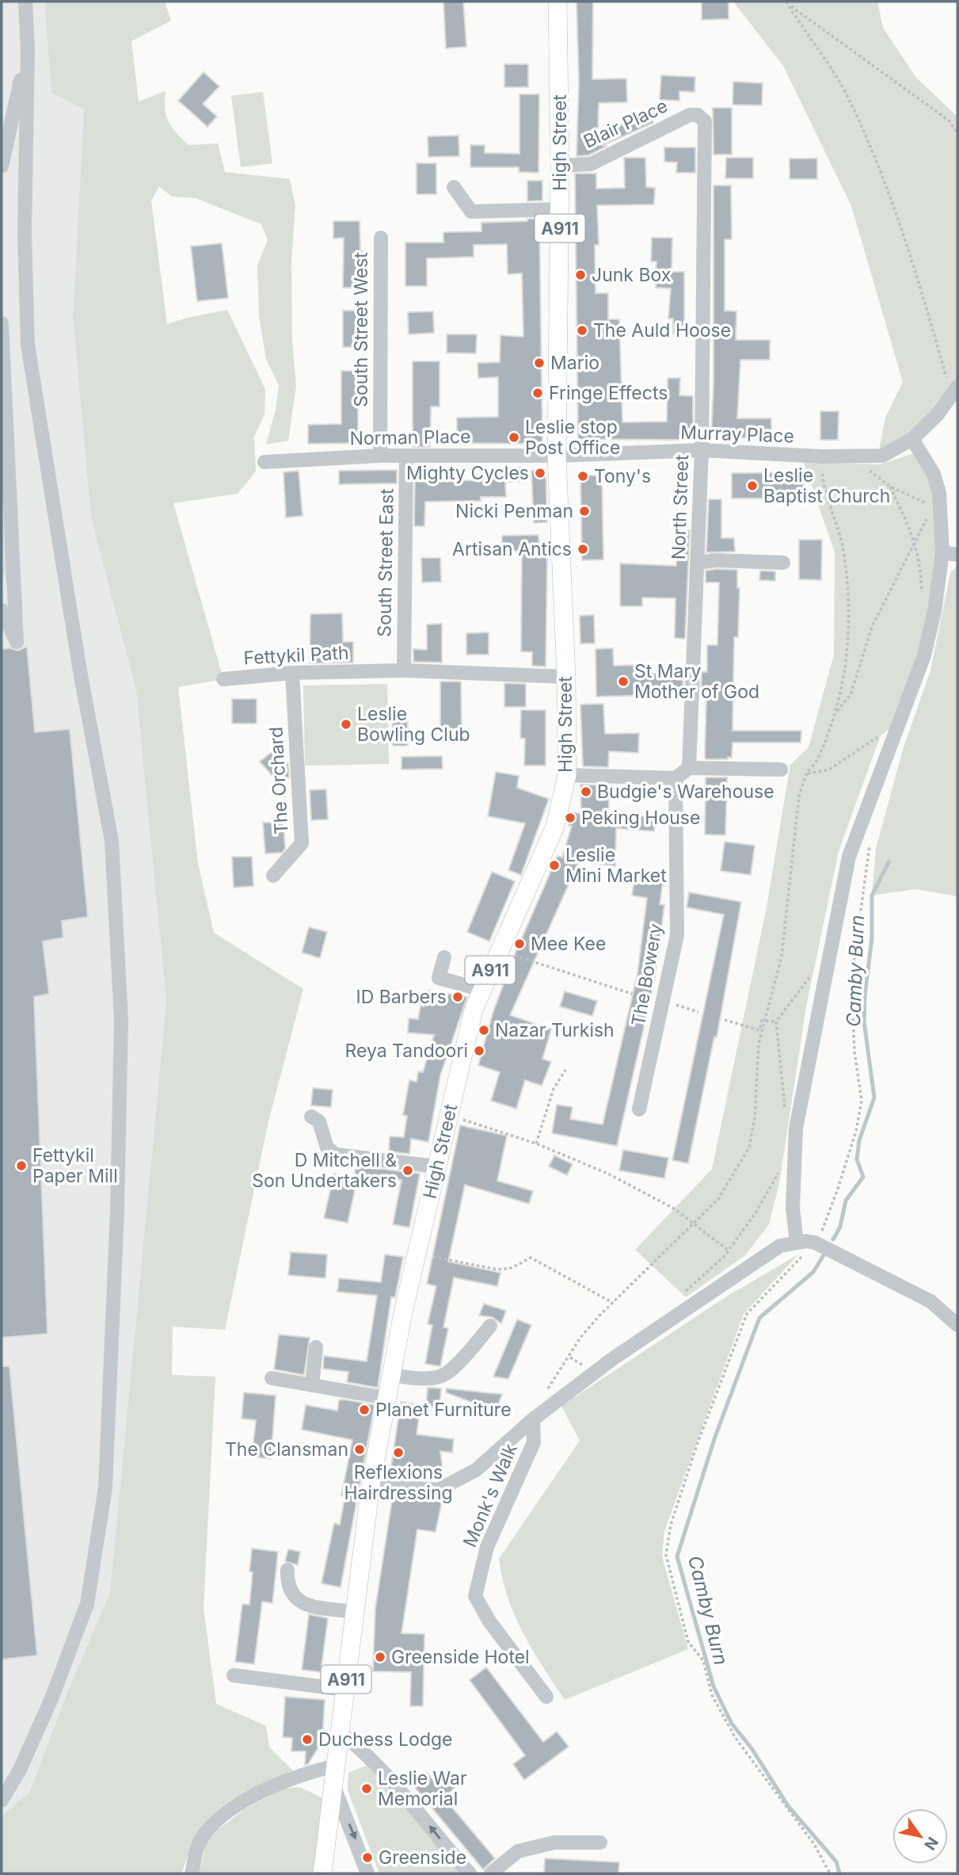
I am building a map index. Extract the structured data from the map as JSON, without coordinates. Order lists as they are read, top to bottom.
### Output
{
  "streets": {
    "main road": ["High Street", "A911"],
    "street": [
      "Blair Place",
      "South Street West",
      "Murray Place",
      "Norman Place",
      "North Street",
      "South Street East",
      "Fettykil Path",
      "The Orchard",
      "The Bowery",
      "Monk's Walk"
    ]
  },
  "crossings": [
    ["Blair Place", "High Street"],
    ["Blair Place", "North Street"],
    ["High Street", "A911"],
    ["High Street", "Murray Place"],
    ["High Street", "Norman Place"],
    ["High Street", "Fettykil Path"],
    ["South Street West", "Norman Place"],
    ["Murray Place", "Norman Place"],
    ["Murray Place", "North Street"],
    ["Norman Place", "South Street East"],
    ["South Street East", "Fettykil Path"],
    ["Fettykil Path", "The Orchard"]
  ],
  "water": ["Camby Burn"],
  "places": [
    "Junk Box",
    "The Auld Hoose",
    "Mario",
    "Fringe Effects",
    "Leslie stop Post Office",
    "Mighty Cycles",
    "Tony's",
    "Leslie Baptist Church",
    "Nicki Penman",
    "Artisan Antics",
    "St Mary Mother of God",
    "Leslie Bowling Club",
    "Budgie's Warehouse",
    "Peking House",
    "Leslie Mini Market",
    "Mee Kee",
    "ID Barbers",
    "Nazar Turkish",
    "Reya Tandoori",
    "Fettykil Paper Mill",
    "D Mitchell & Son Undertakers",
    "Planet Furniture",
    "The Clansman",
    "Reflexions Hairdressing",
    "Greenside Hotel",
    "Duchess Lodge",
    "Leslie War Memorial",
    "Greenside"
  ],
  "north": "bottom right"
}
